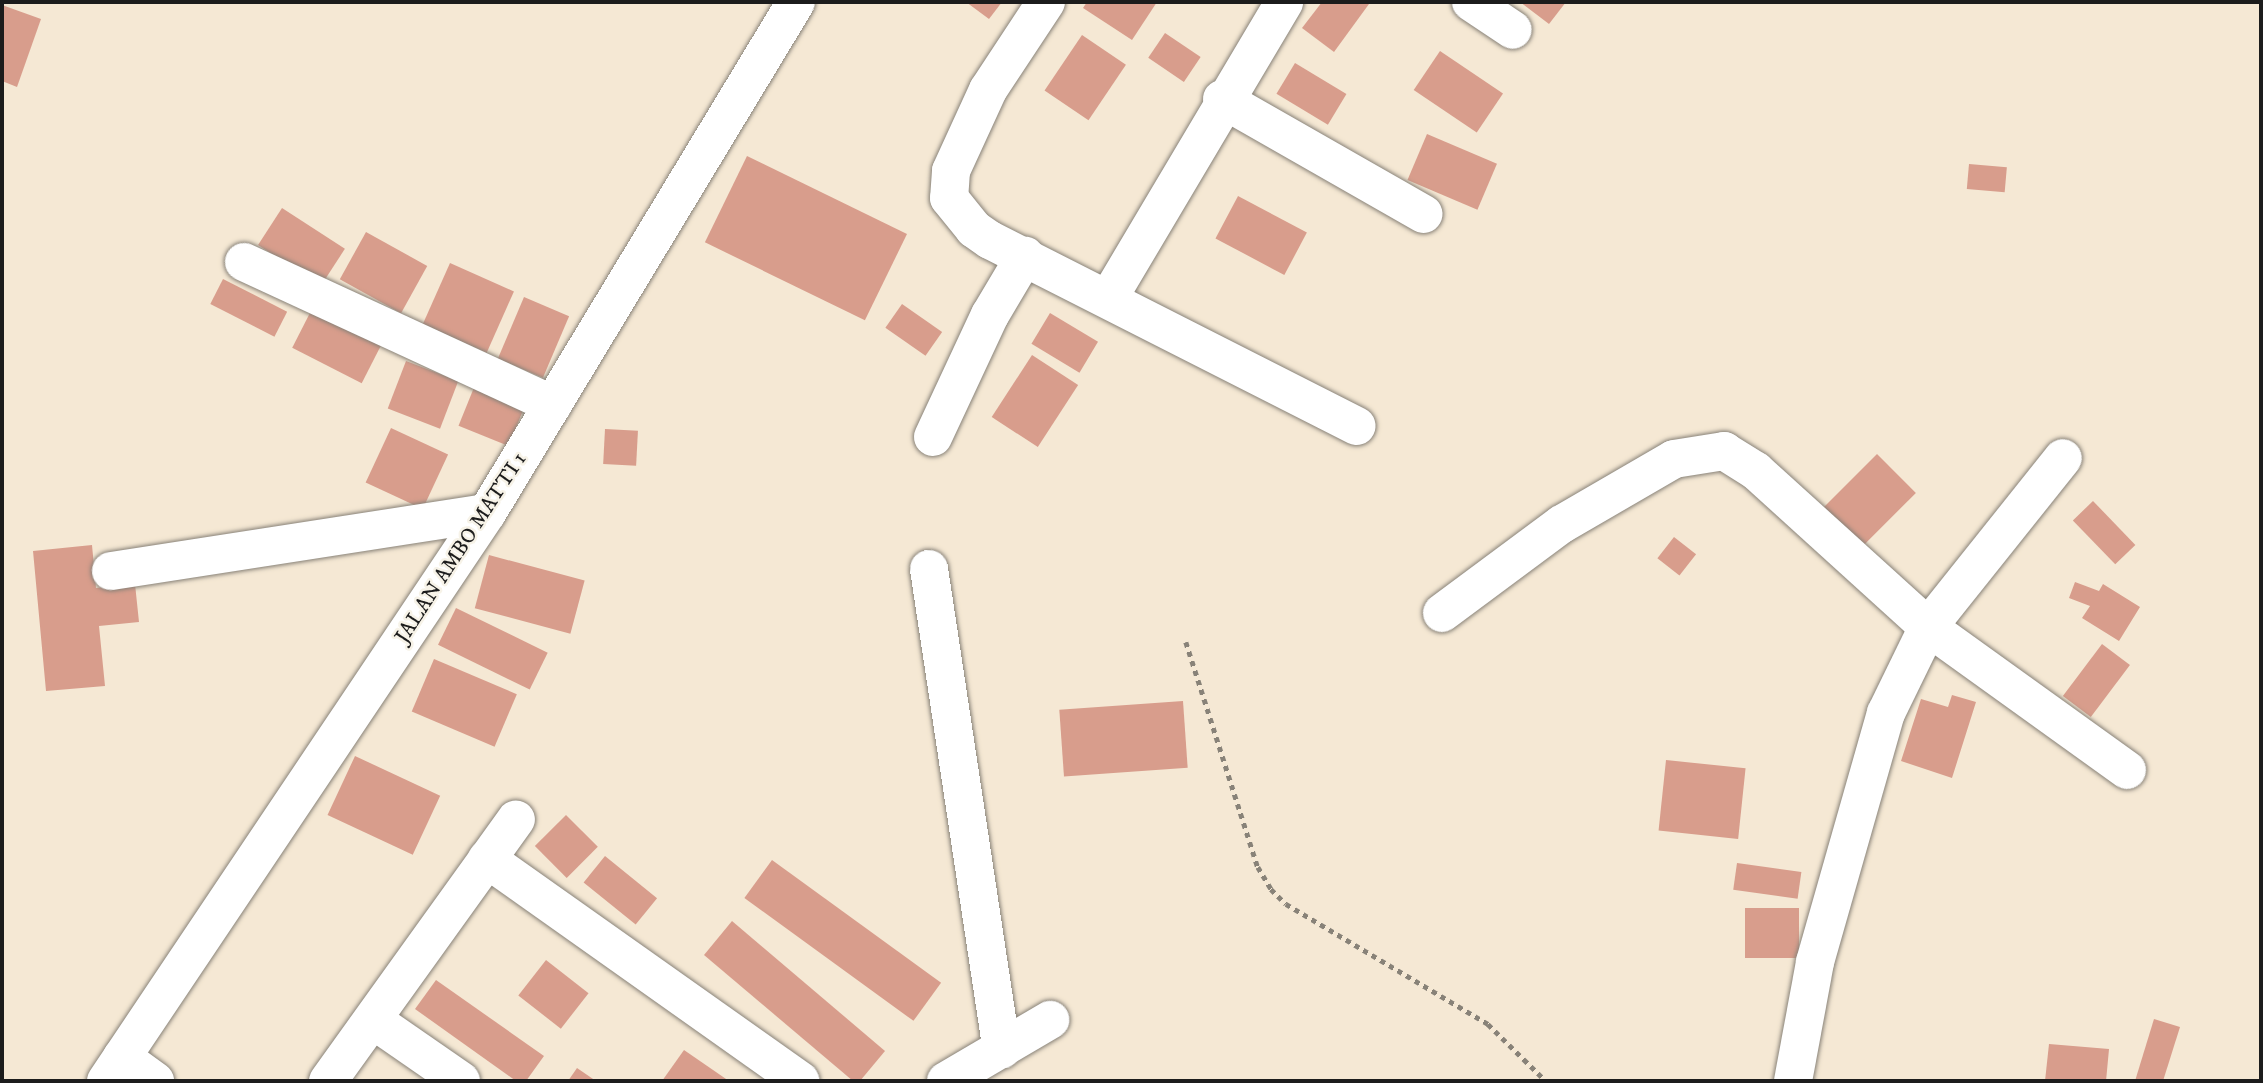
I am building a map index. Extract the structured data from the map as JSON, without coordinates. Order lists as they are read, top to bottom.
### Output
{
  "streets": {
    "street": ["JALAN AMBO MATTI 1"]
  }
}
